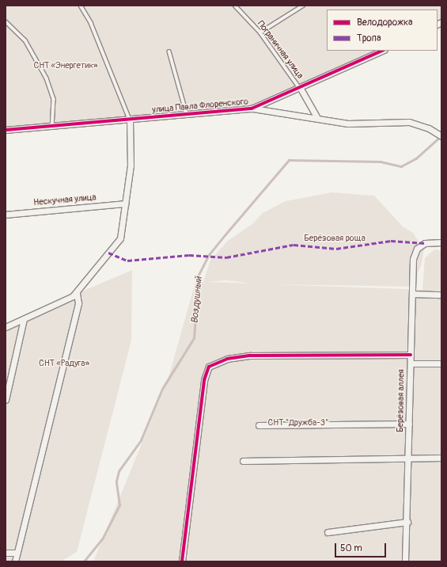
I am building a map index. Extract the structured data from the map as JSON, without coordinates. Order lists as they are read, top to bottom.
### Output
{
  "streets": {
    "street": ["улица Павла Флоренского", "Нескучная улица", "Берёзовая аллея"],
    "lane": ["Пограничная улица"]
  },
  "crossings": [
    ["Пограничная улица", "улица Павла Флоренского"]
  ],
  "water": ["Воздушный"],
  "parks": [
    "СНТ «Энергетик»",
    "Берёзовая роща",
    "СНТ «Радуга»",
    "СНТ \"Дружба-3\""
  ],
  "legend": ["Велодорожка", "Тропа"],
  "scale_bar": "50 m"
}
